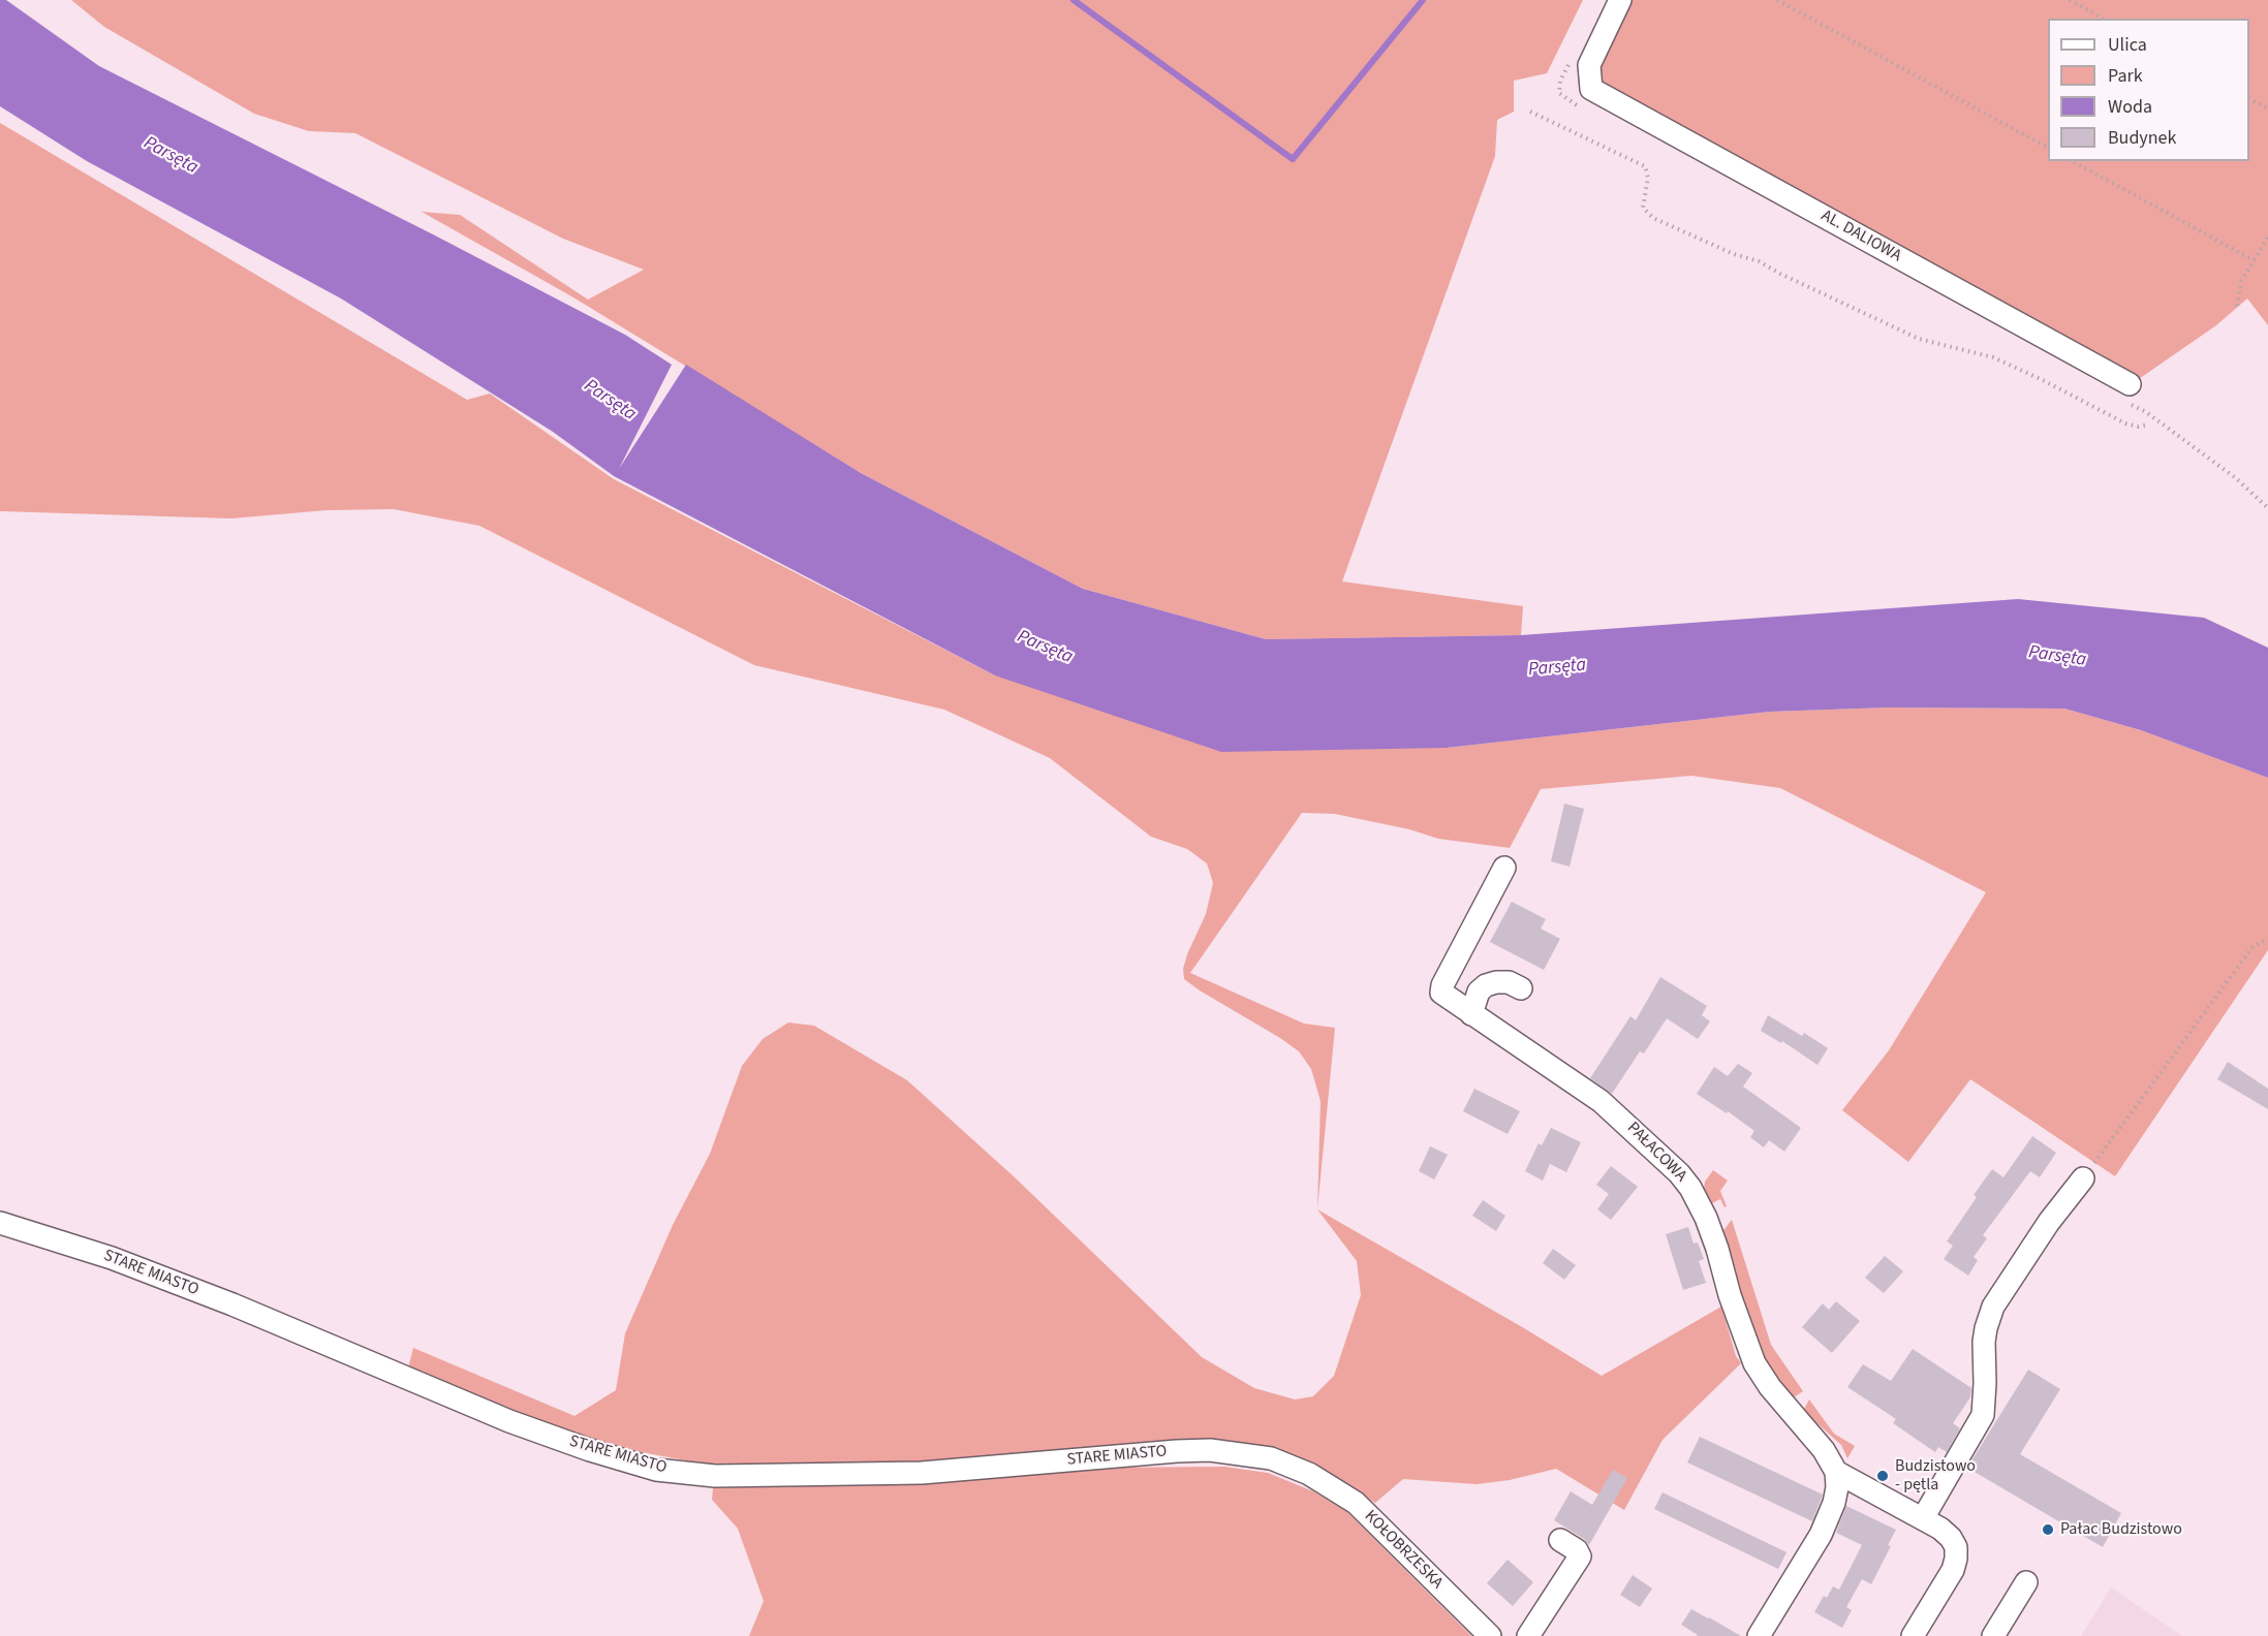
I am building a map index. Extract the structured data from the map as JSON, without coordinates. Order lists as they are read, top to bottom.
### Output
{
  "streets": {
    "street": [
      "AL. DALIOWA",
      "PAŁACOWA",
      "STARE MIASTO",
      "KOŁOBRZESKA"
    ]
  },
  "crossings": [
    ["STARE MIASTO", "KOŁOBRZESKA"]
  ],
  "water": ["Parsęta"],
  "places": ["Budzistowo - pętla", "Pałac Budzistowo"],
  "legend": [
    "Ulica",
    "Park",
    "Woda",
    "Budynek"
  ]
}
